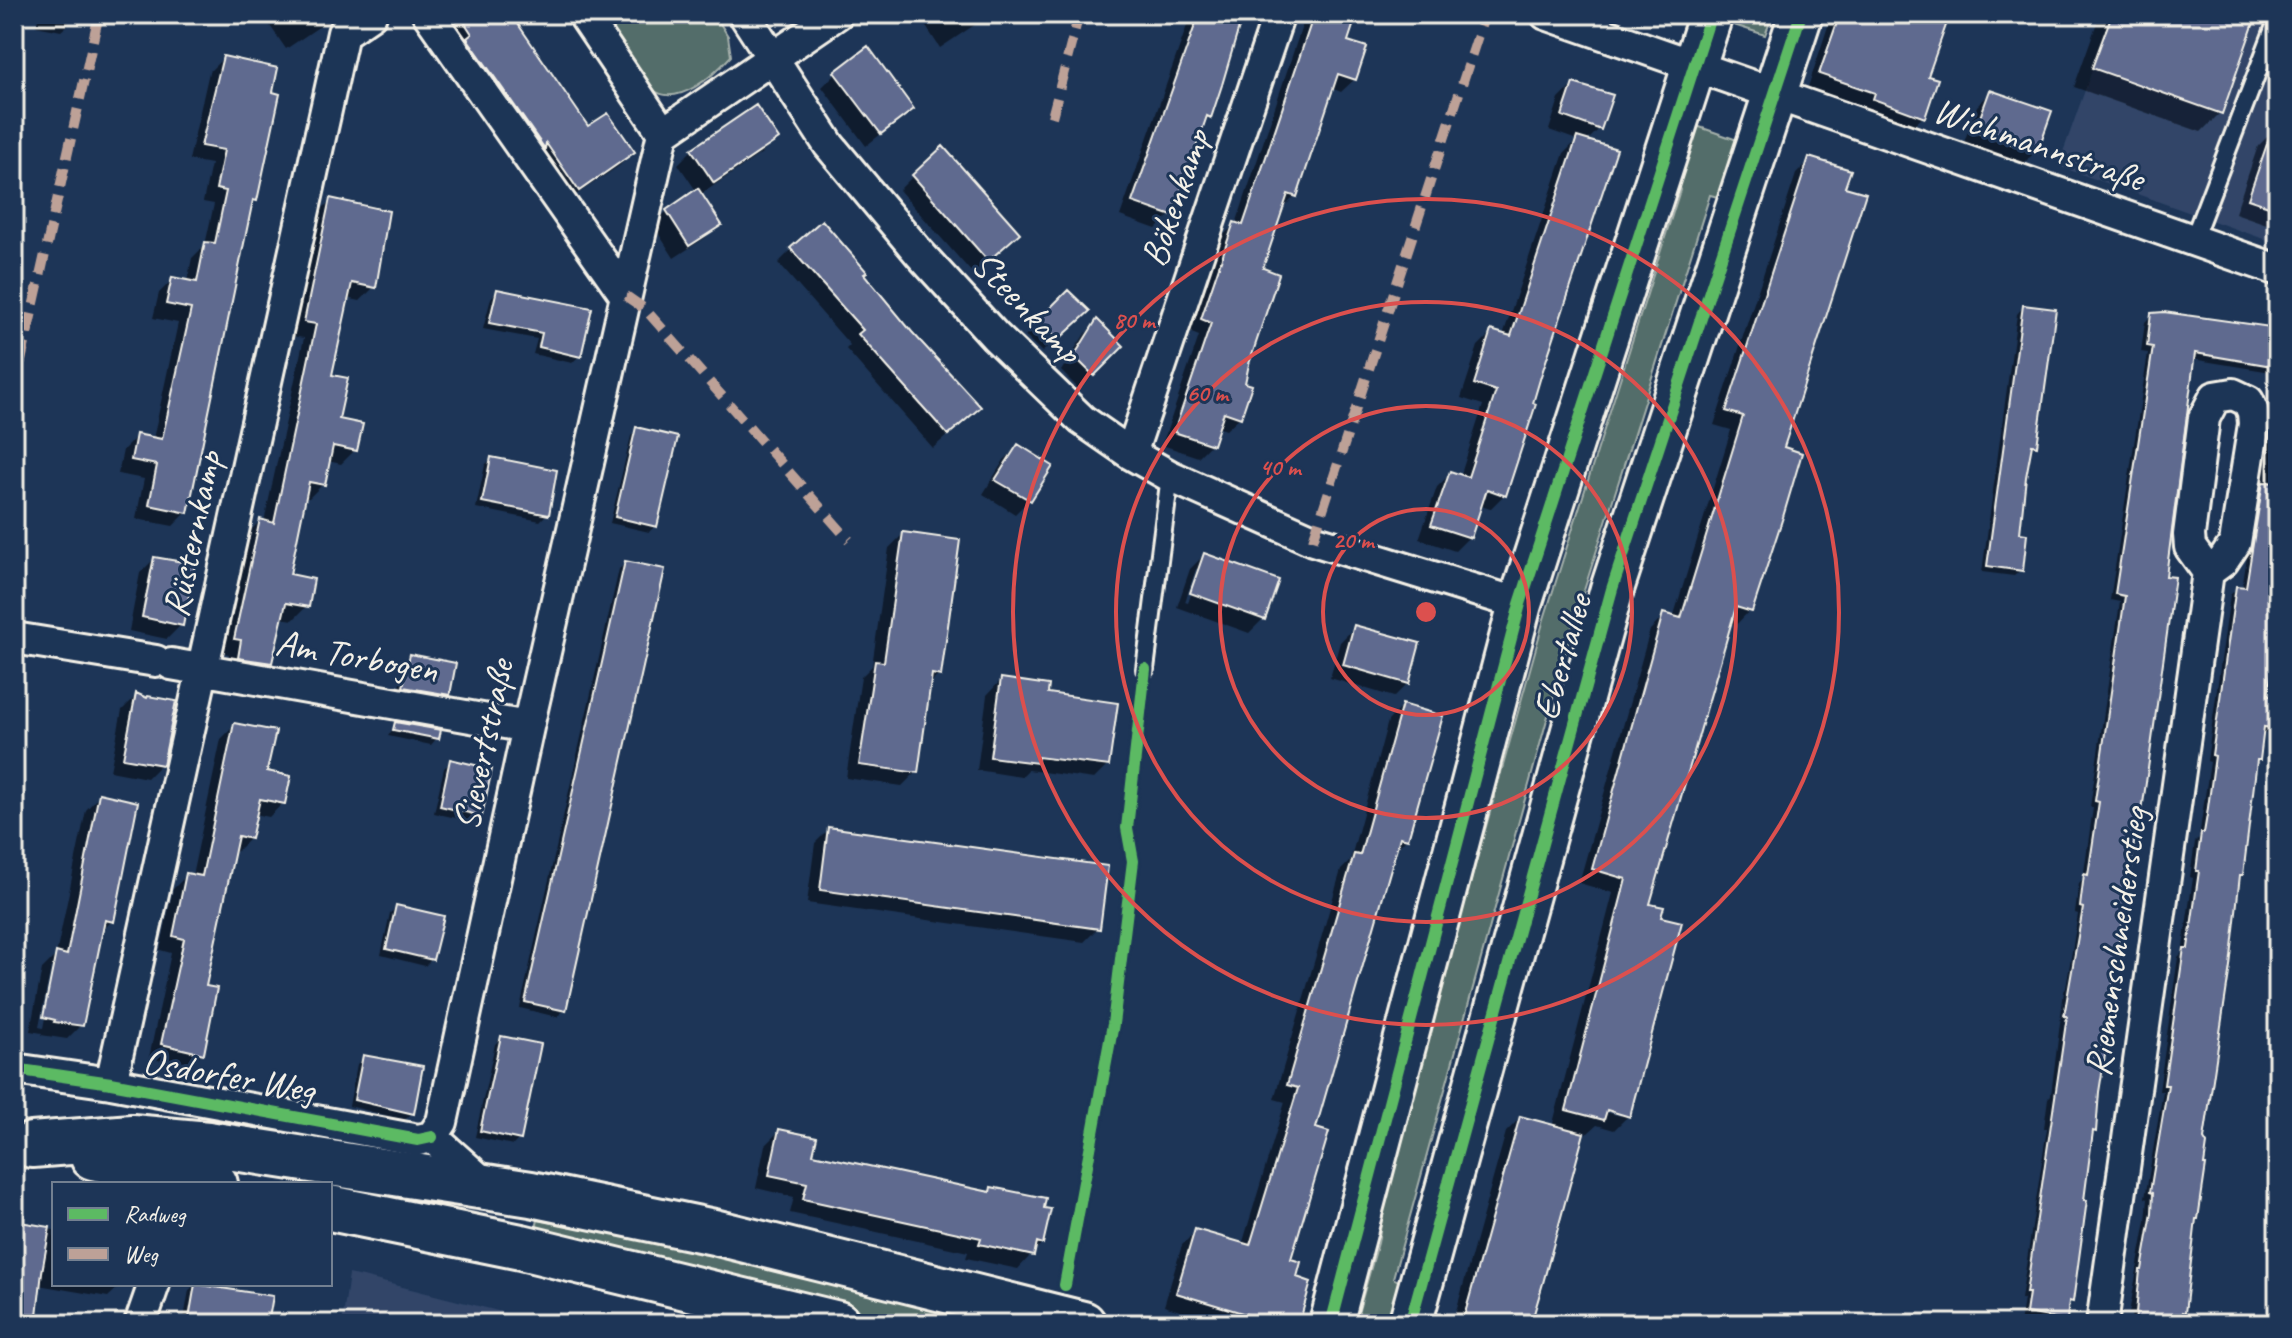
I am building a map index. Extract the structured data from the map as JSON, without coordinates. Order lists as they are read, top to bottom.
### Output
{
  "streets": {
    "main road": ["Ebertallee", "Osdorfer Weg"],
    "street": [
      "Wichmannstraße",
      "Bökenkamp",
      "Steenkamp",
      "Rüsternkamp",
      "Am Torbogen",
      "Sievertstraße",
      "Riemenschneiderstieg"
    ]
  },
  "crossings": [
    ["Wichmannstraße", "Ebertallee"],
    ["Bökenkamp", "Steenkamp"],
    ["Steenkamp", "Ebertallee"],
    ["Rüsternkamp", "Am Torbogen"],
    ["Rüsternkamp", "Osdorfer Weg"],
    ["Am Torbogen", "Sievertstraße"],
    ["Sievertstraße", "Osdorfer Weg"]
  ],
  "legend": ["Radweg", "Weg"],
  "rings": [
    "80 m",
    "60 m",
    "40 m",
    "20 m"
  ]
}
